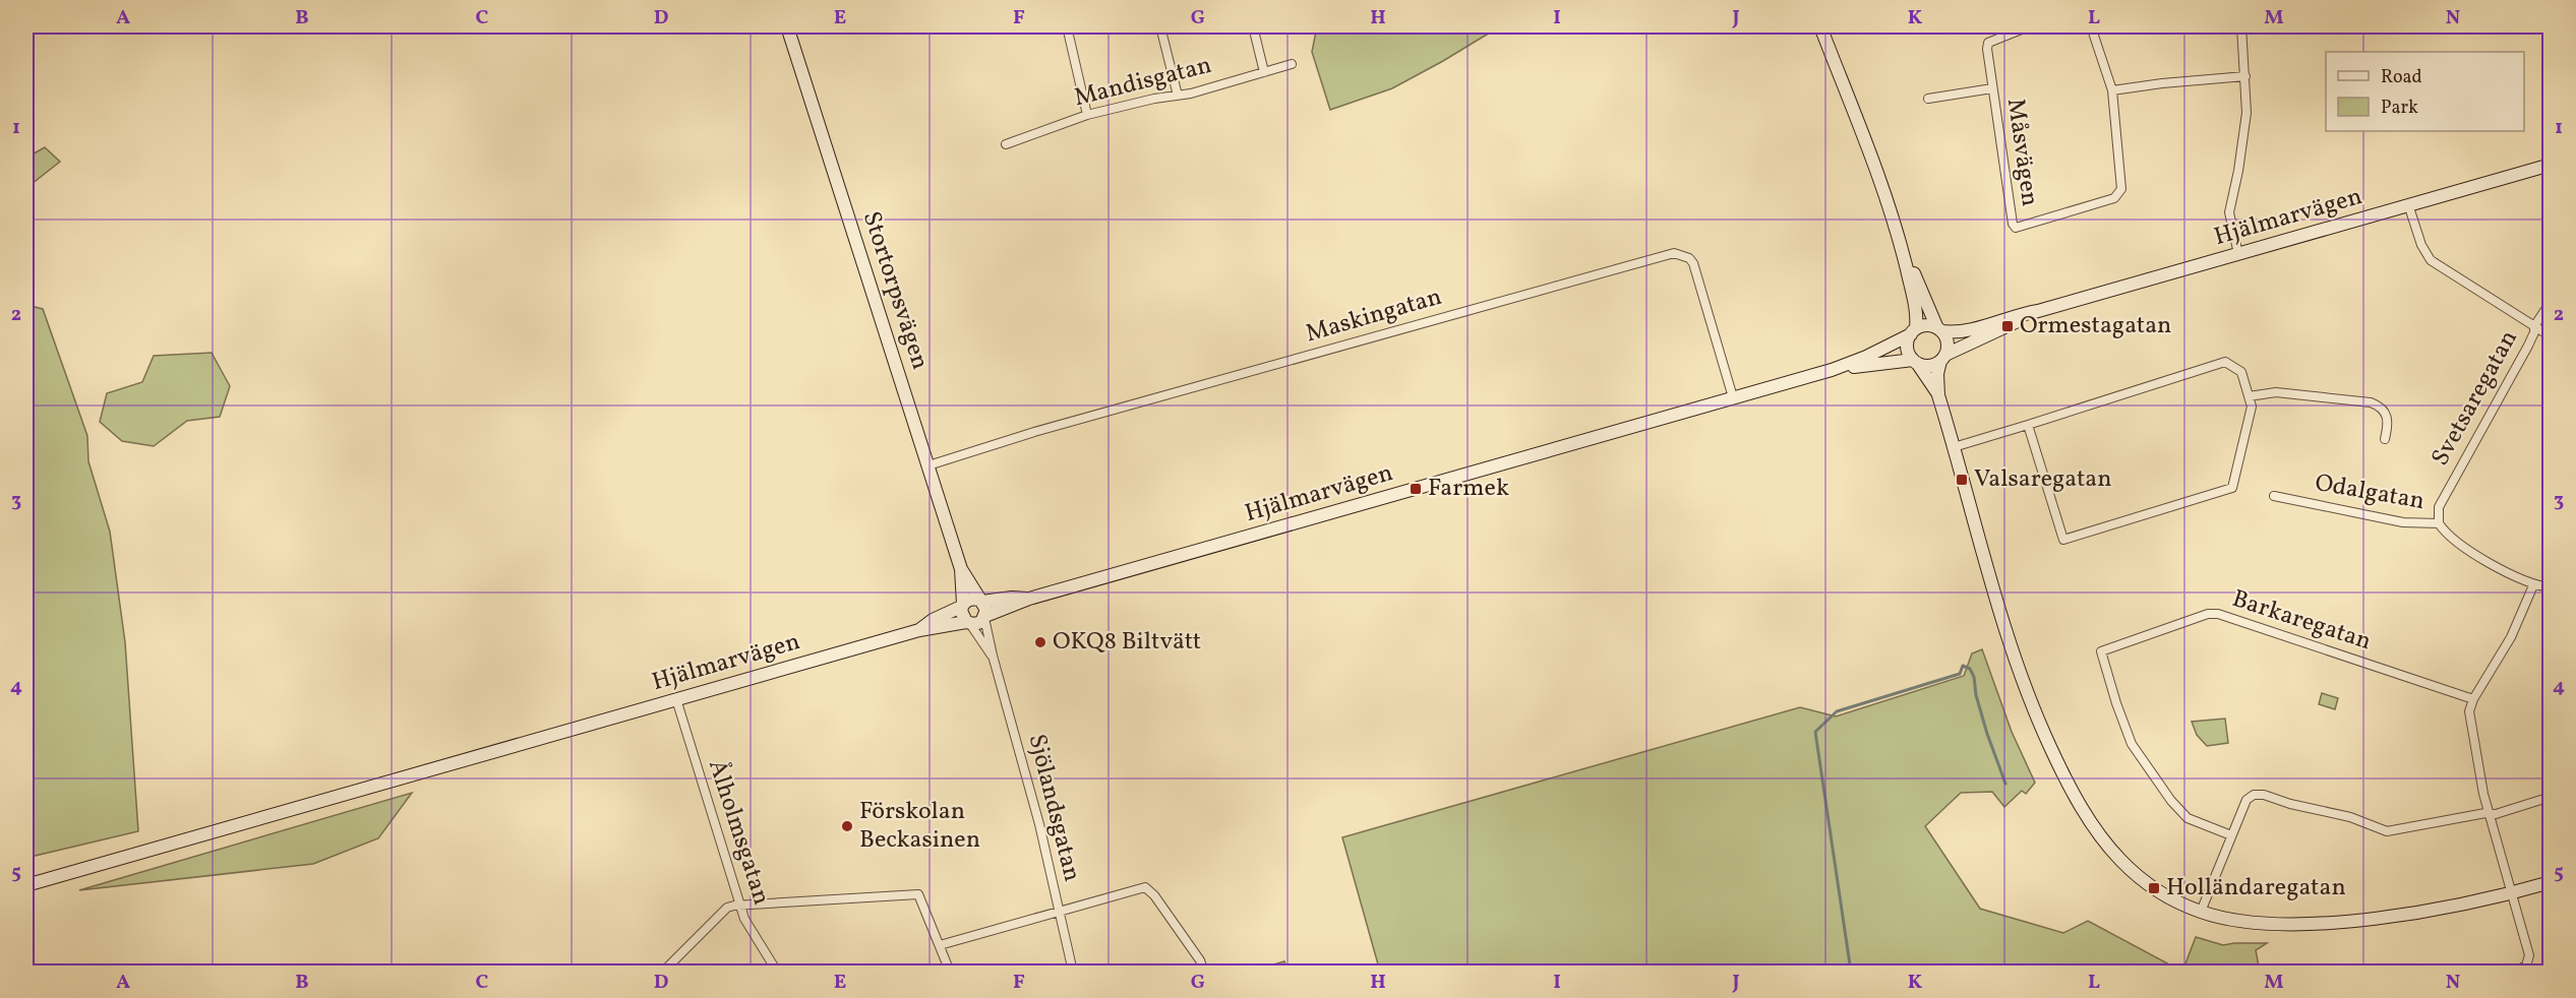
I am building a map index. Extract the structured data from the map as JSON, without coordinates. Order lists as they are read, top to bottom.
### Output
{
  "streets": {
    "main road": ["Hjälmarvägen", "Stortorpsvägen"],
    "street": [
      "Mandisgatan",
      "Måsvägen",
      "Maskingatan",
      "Svetsaregatan",
      "Odalgatan",
      "Barkaregatan",
      "Sjölandsgatan",
      "Ålholmsgatan"
    ]
  },
  "crossings": [
    ["Hjälmarvägen", "Stortorpsvägen"],
    ["Hjälmarvägen", "Maskingatan"],
    ["Hjälmarvägen", "Sjölandsgatan"],
    ["Hjälmarvägen", "Ålholmsgatan"],
    ["Stortorpsvägen", "Maskingatan"],
    ["Stortorpsvägen", "Sjölandsgatan"],
    ["Svetsaregatan", "Odalgatan"]
  ],
  "places": {
    "transit": [
      "Ormestagatan",
      "Valsaregatan",
      "Farmek",
      "Holländaregatan"
    ],
    "other": ["OKQ8 Biltvätt", "Förskolan Beckasinen"]
  },
  "legend": ["Road", "Park"],
  "grid": {
    "columns": [
      "A",
      "B",
      "C",
      "D",
      "E",
      "F",
      "G",
      "H",
      "I",
      "J",
      "K",
      "L",
      "M",
      "N"
    ],
    "rows": [
      "1",
      "2",
      "3",
      "4",
      "5"
    ]
  }
}
